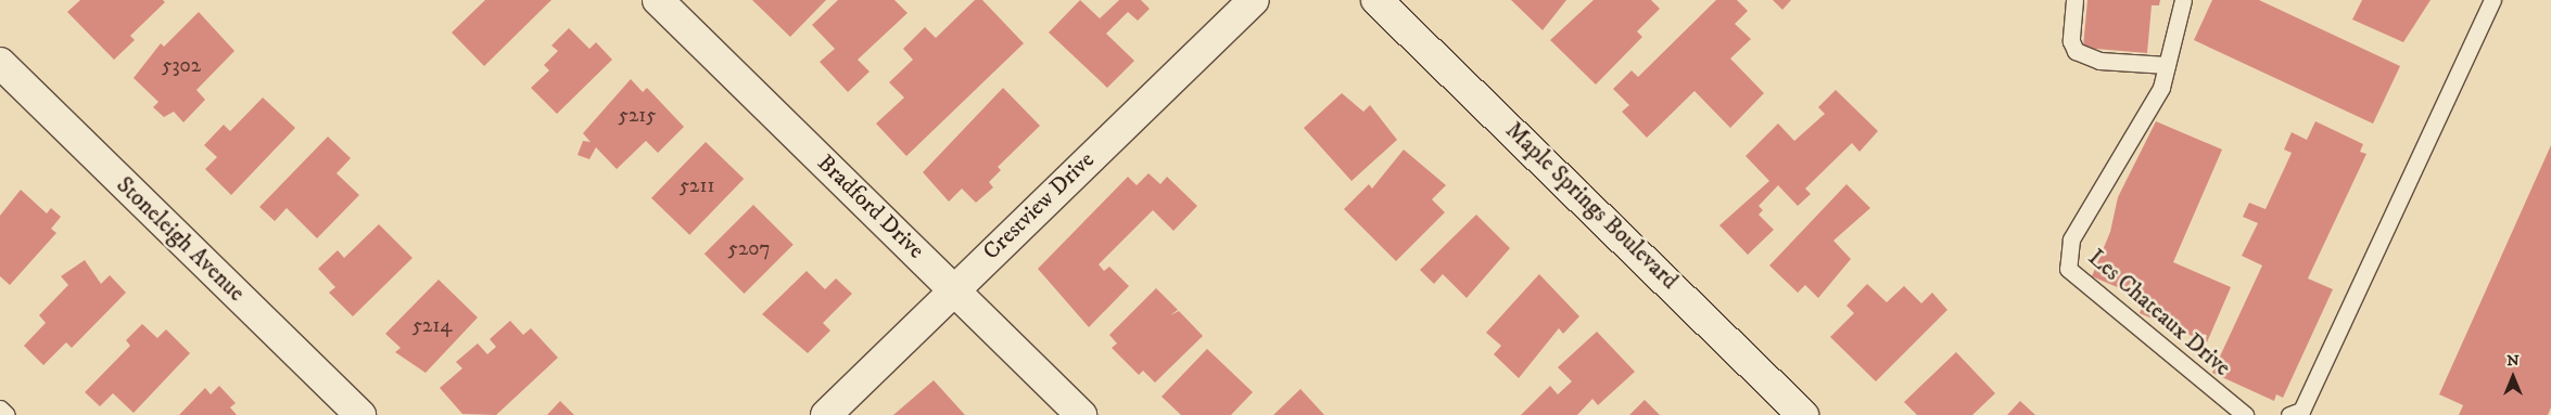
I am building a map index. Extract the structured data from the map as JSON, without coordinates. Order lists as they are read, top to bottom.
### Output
{
  "streets": {
    "street": [
      "Crestview Drive",
      "Maple Springs Boulevard",
      "Bradford Drive",
      "Stoneleigh Avenue"
    ],
    "lane": ["Les Chateaux Drive"]
  },
  "crossings": [
    ["Crestview Drive", "Bradford Drive"]
  ],
  "house_numbers": [
    "5302",
    "5215",
    "5211",
    "5207",
    "5214"
  ],
  "north": "top"
}
